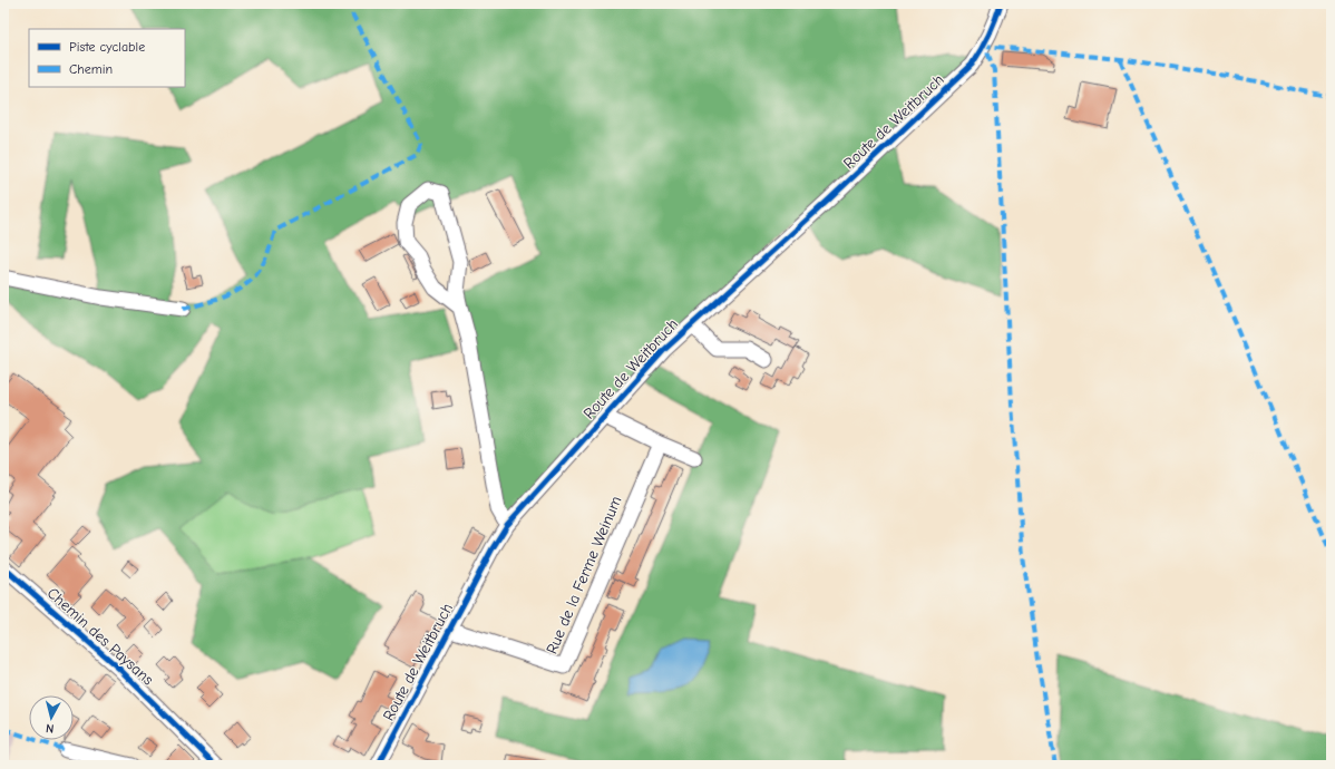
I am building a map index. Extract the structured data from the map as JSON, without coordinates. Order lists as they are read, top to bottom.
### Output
{
  "streets": {
    "street": ["Route de Weitbruch", "Rue de la Ferme Weinum", "Chemin des Paysans"]
  },
  "crossings": [
    ["Route de Weitbruch", "Rue de la Ferme Weinum"]
  ],
  "legend": ["Piste cyclable", "Chemin"],
  "north": "bottom"
}
